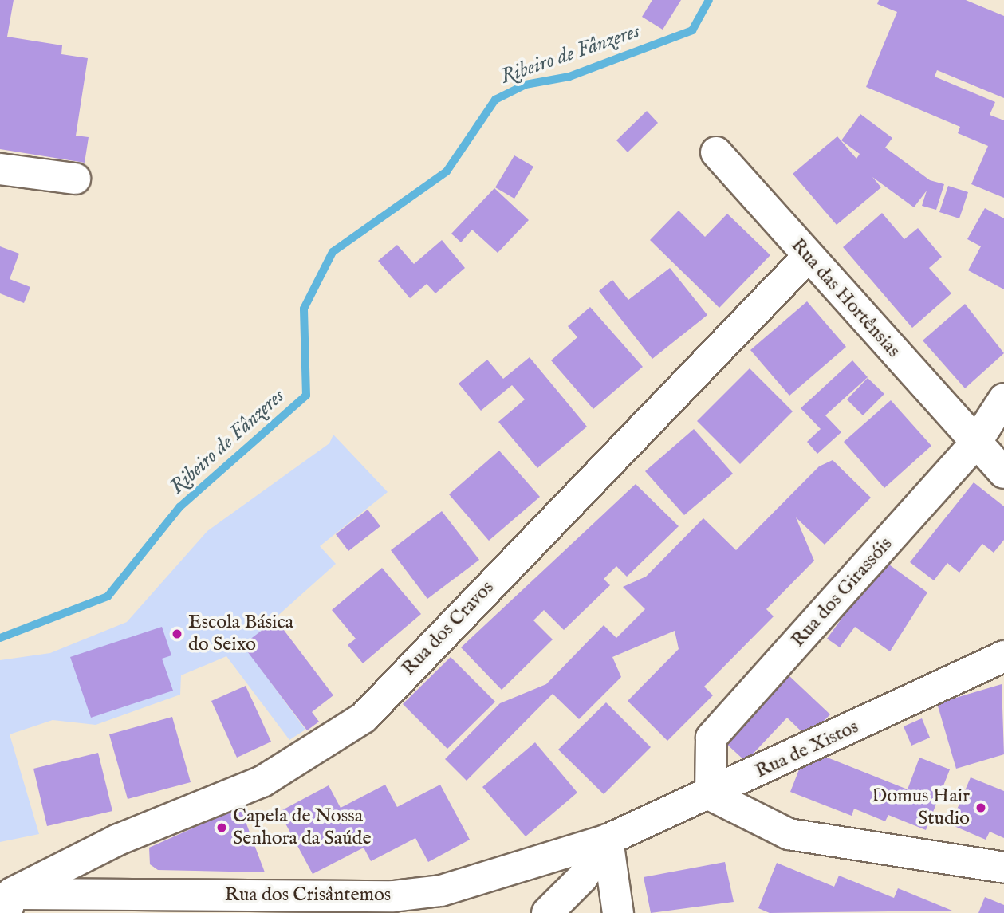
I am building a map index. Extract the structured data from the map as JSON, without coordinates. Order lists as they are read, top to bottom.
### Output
{
  "streets": {
    "street": [
      "Rua das Hortênsias",
      "Rua dos Girassóis",
      "Rua dos Cravos",
      "Rua de Xistos",
      "Rua dos Crisântemos"
    ]
  },
  "crossings": [
    ["Rua das Hortênsias", "Rua dos Girassóis"],
    ["Rua das Hortênsias", "Rua dos Cravos"],
    ["Rua dos Girassóis", "Rua de Xistos"],
    ["Rua dos Cravos", "Rua dos Crisântemos"],
    ["Rua de Xistos", "Rua dos Crisântemos"]
  ],
  "water": ["Ribeiro de Fânzeres"],
  "places": ["Escola Básica do Seixo", "Domus Hair Studio", "Capela de Nossa Senhora da Saúde"]
}
